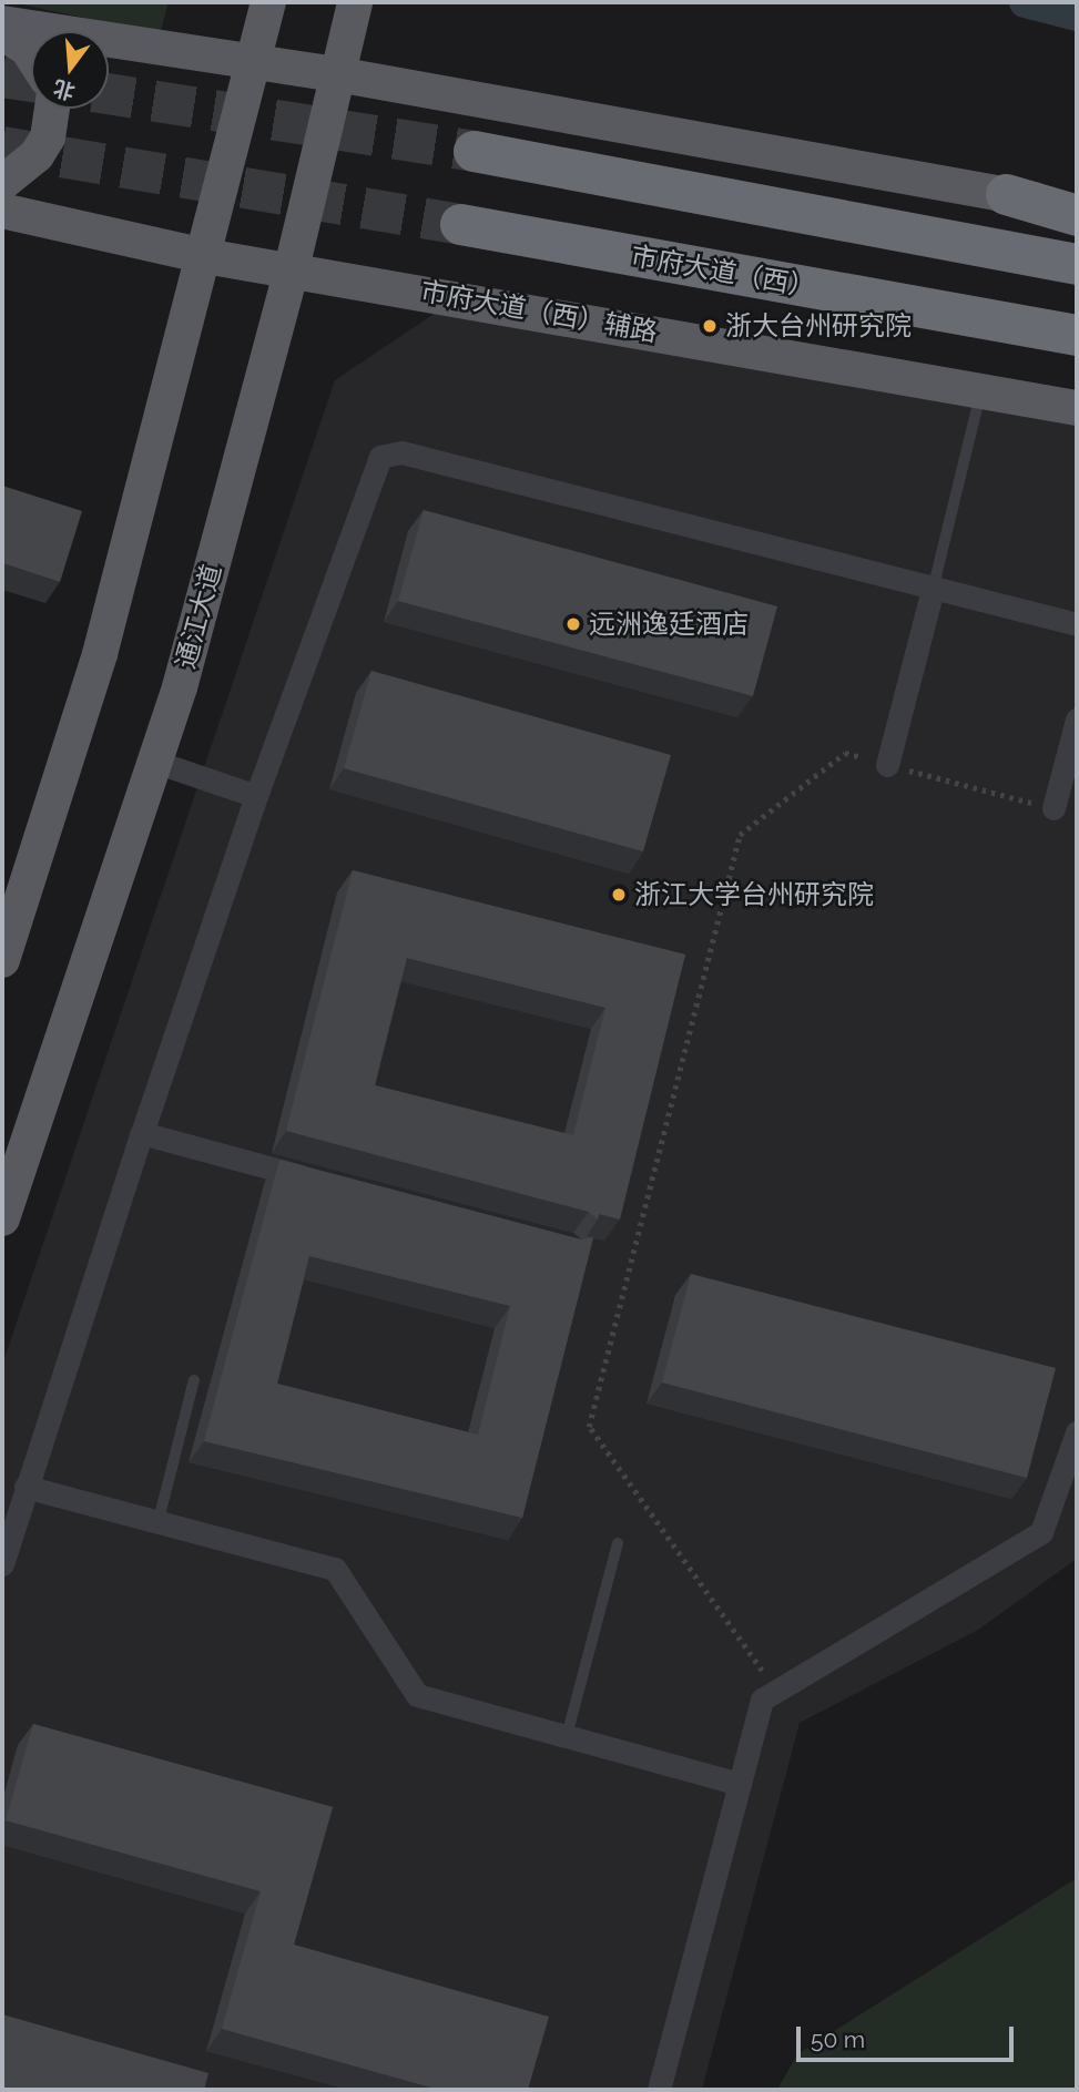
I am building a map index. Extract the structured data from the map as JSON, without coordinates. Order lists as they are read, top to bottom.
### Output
{
  "streets": {
    "highway": ["市府大道（西）"],
    "main road": ["市府大道（西）辅路", "通江大道"]
  },
  "crossings": [
    ["市府大道（西）辅路", "通江大道"]
  ],
  "places": ["浙大台州研究院", "远洲逸廷酒店", "浙江大学台州研究院"],
  "scale_bar": "50 m",
  "north": "bottom"
}
